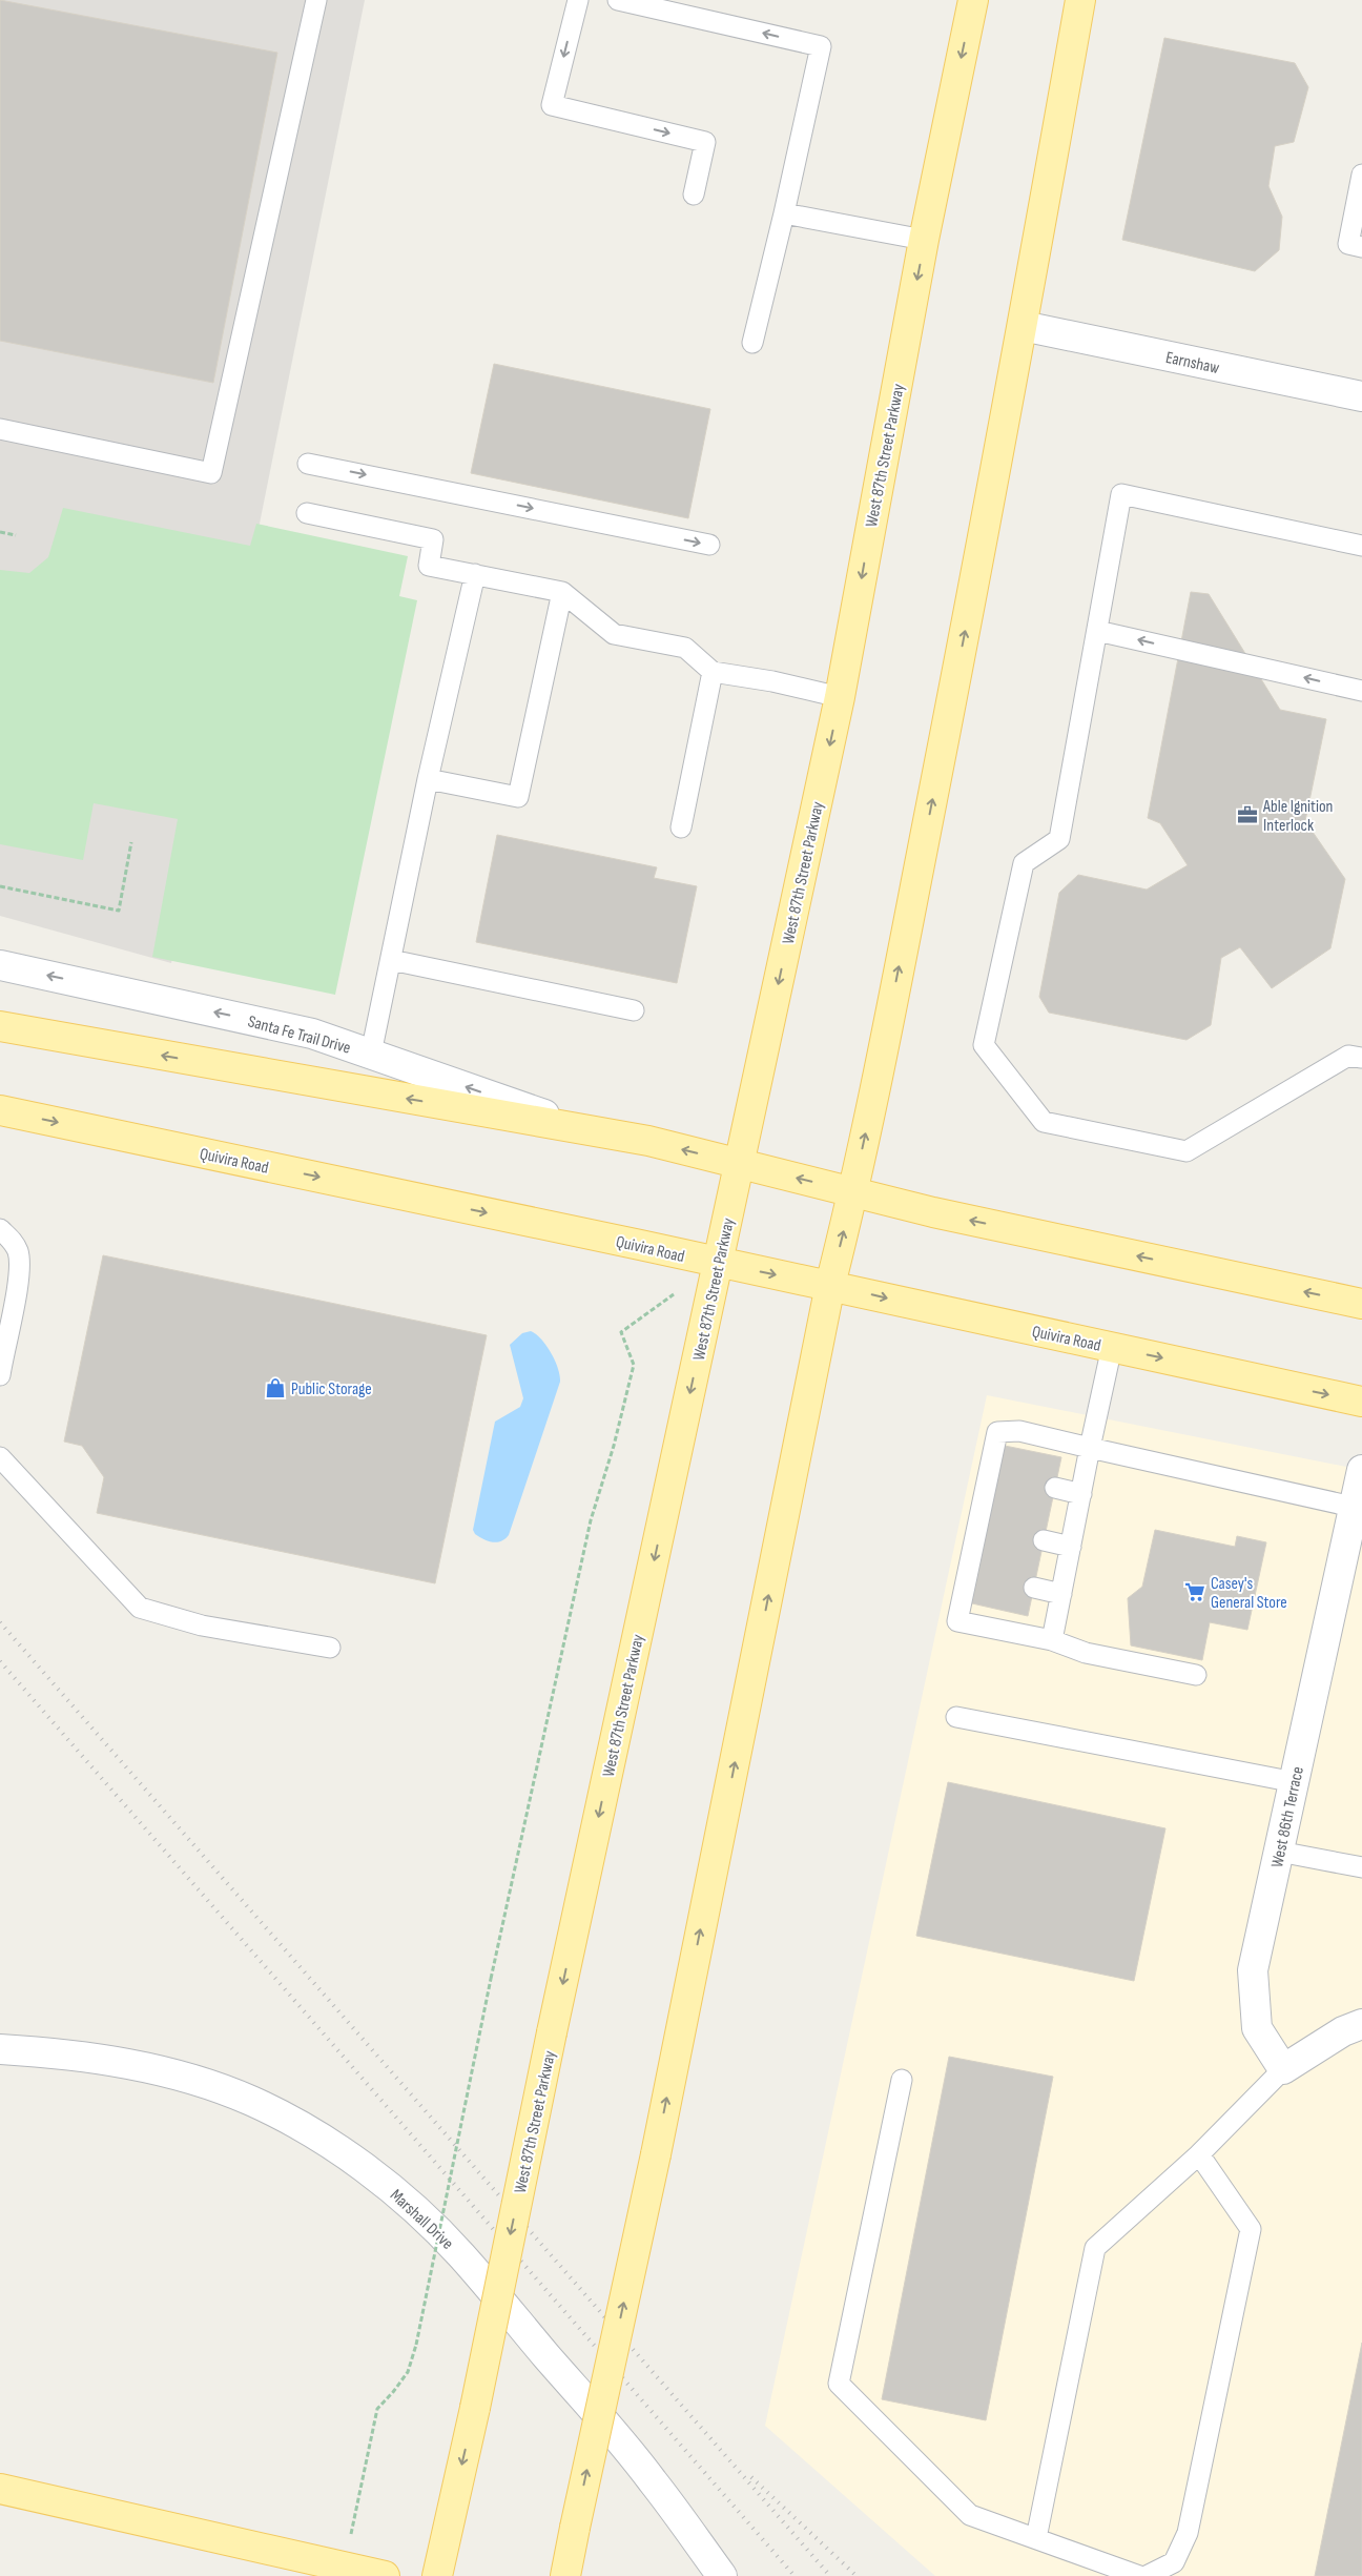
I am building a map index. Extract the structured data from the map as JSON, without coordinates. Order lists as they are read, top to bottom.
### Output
{
  "streets": {
    "main road": ["West 87th Street Parkway", "Quivira Road"],
    "street": [
      "Earnshaw",
      "Santa Fe Trail Drive",
      "West 86th Terrace",
      "Marshall Drive"
    ]
  },
  "crossings": [
    ["West 87th Street Parkway", "Quivira Road"]
  ],
  "one_way": ["Santa Fe Trail Drive"],
  "places": {
    "office": ["Able Ignition Interlock"],
    "shop": ["Public Storage"],
    "supermarket": ["Casey's General Store"]
  }
}
